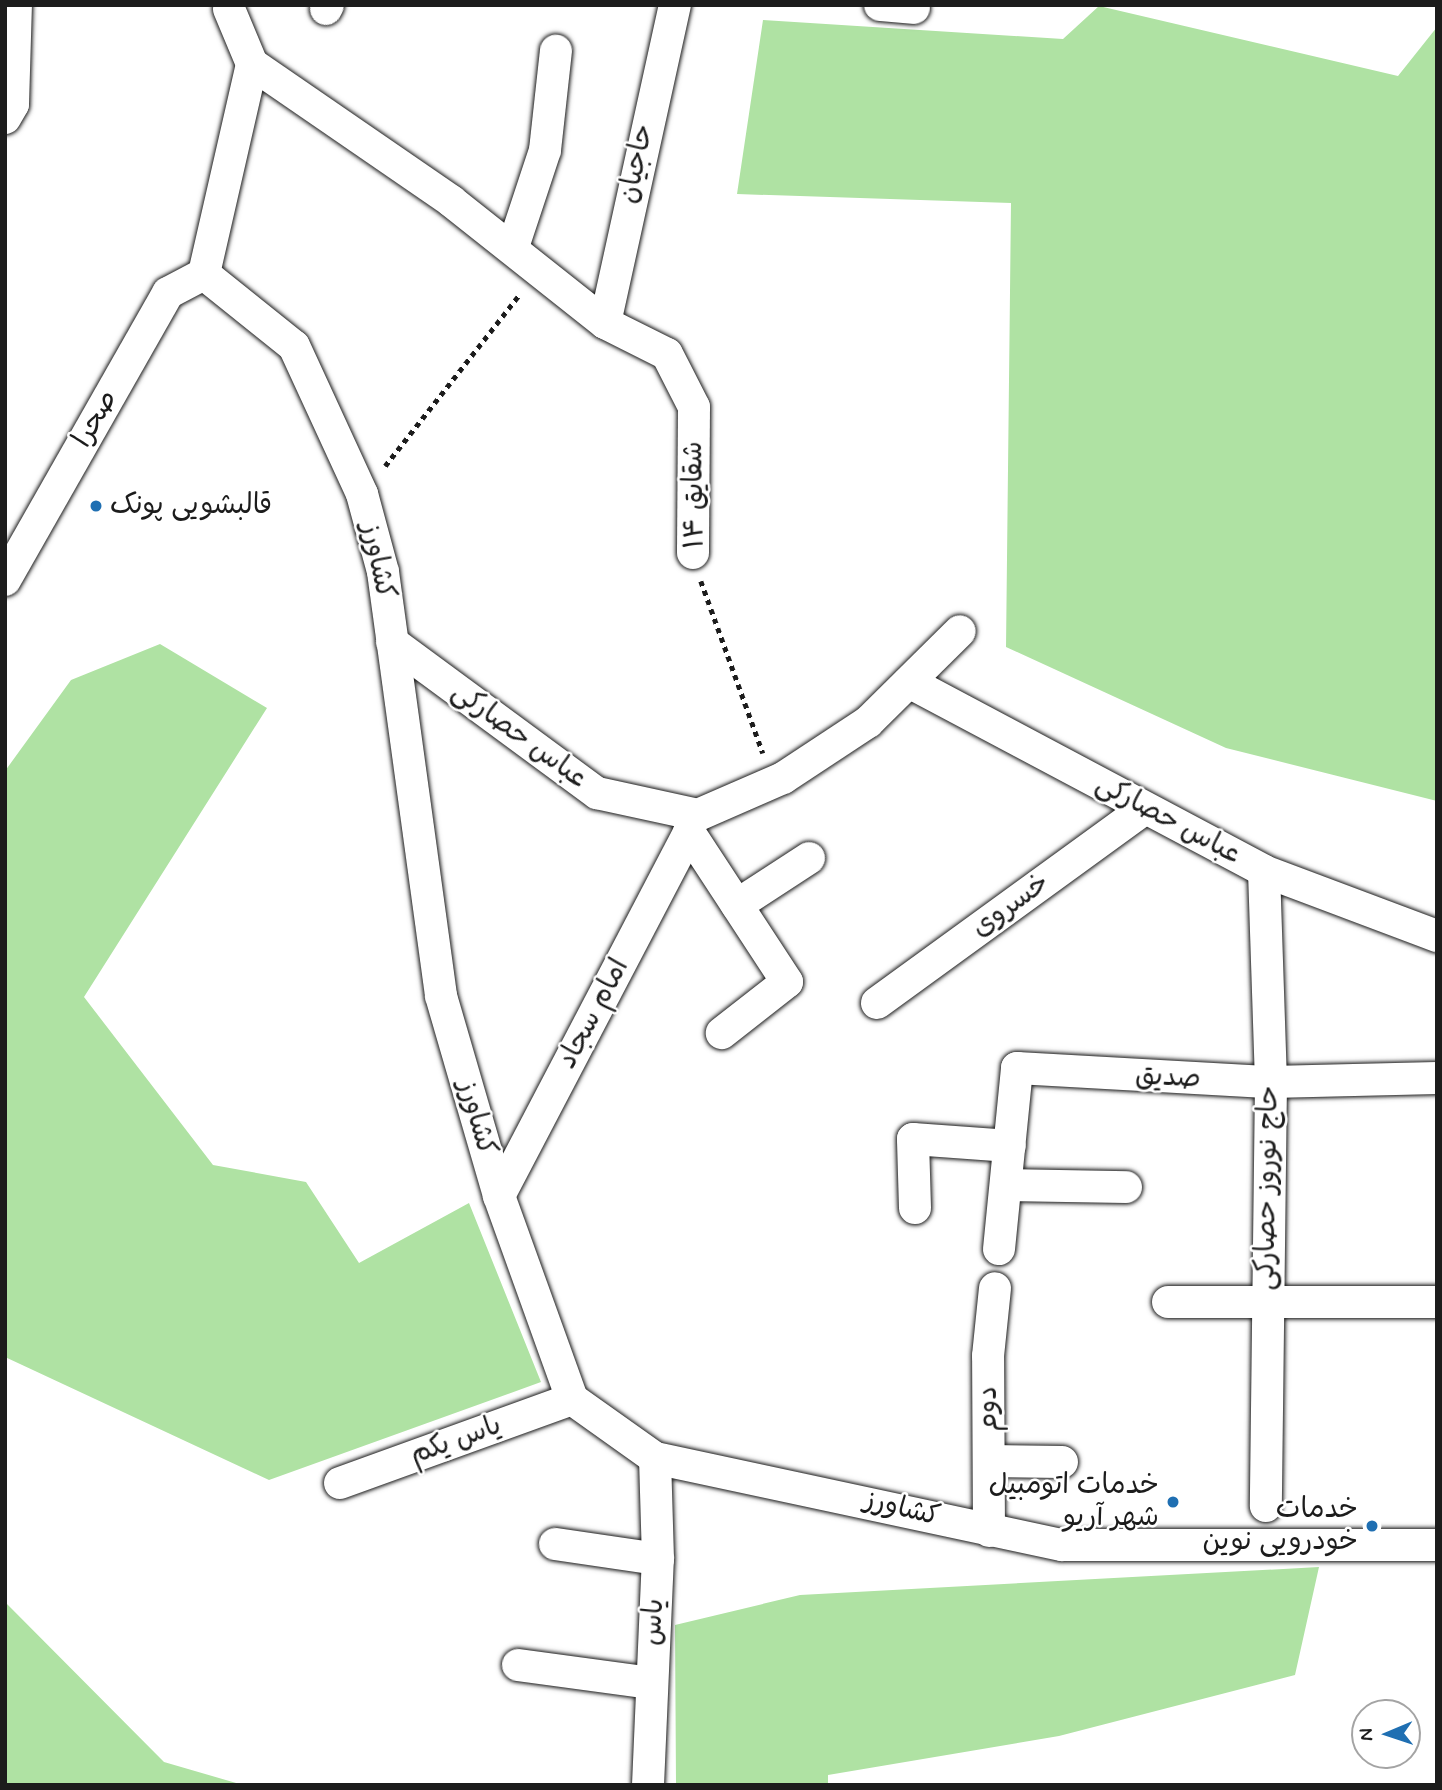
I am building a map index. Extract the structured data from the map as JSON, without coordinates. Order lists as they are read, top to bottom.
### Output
{
  "streets": {
    "street": [
      "حاجیان",
      "صحرا",
      "شقایق ۱۴",
      "کشاورز",
      "عباس حصارکی",
      "خسروی",
      "امام سجاد",
      "صدیق",
      "حاج نوروز حصارکی",
      "دوم",
      "یاس یکم",
      "یاس"
    ]
  },
  "crossings": [
    ["حاجیان", "شقایق ۱۴"],
    ["صحرا", "کشاورز"],
    ["شقایق ۱۴", "عباس حصارکی"],
    ["کشاورز", "عباس حصارکی"],
    ["کشاورز", "امام سجاد"],
    ["کشاورز", "دوم"],
    ["کشاورز", "یاس یکم"],
    ["کشاورز", "یاس"],
    ["عباس حصارکی", "خسروی"],
    ["عباس حصارکی", "حاج نوروز حصارکی"],
    ["صدیق", "حاج نوروز حصارکی"]
  ],
  "places": ["قالبشویی پونک", "خدمات اتومبیل شهر آریو", "خدمات خودرویی نوین"],
  "north": "left"
}
